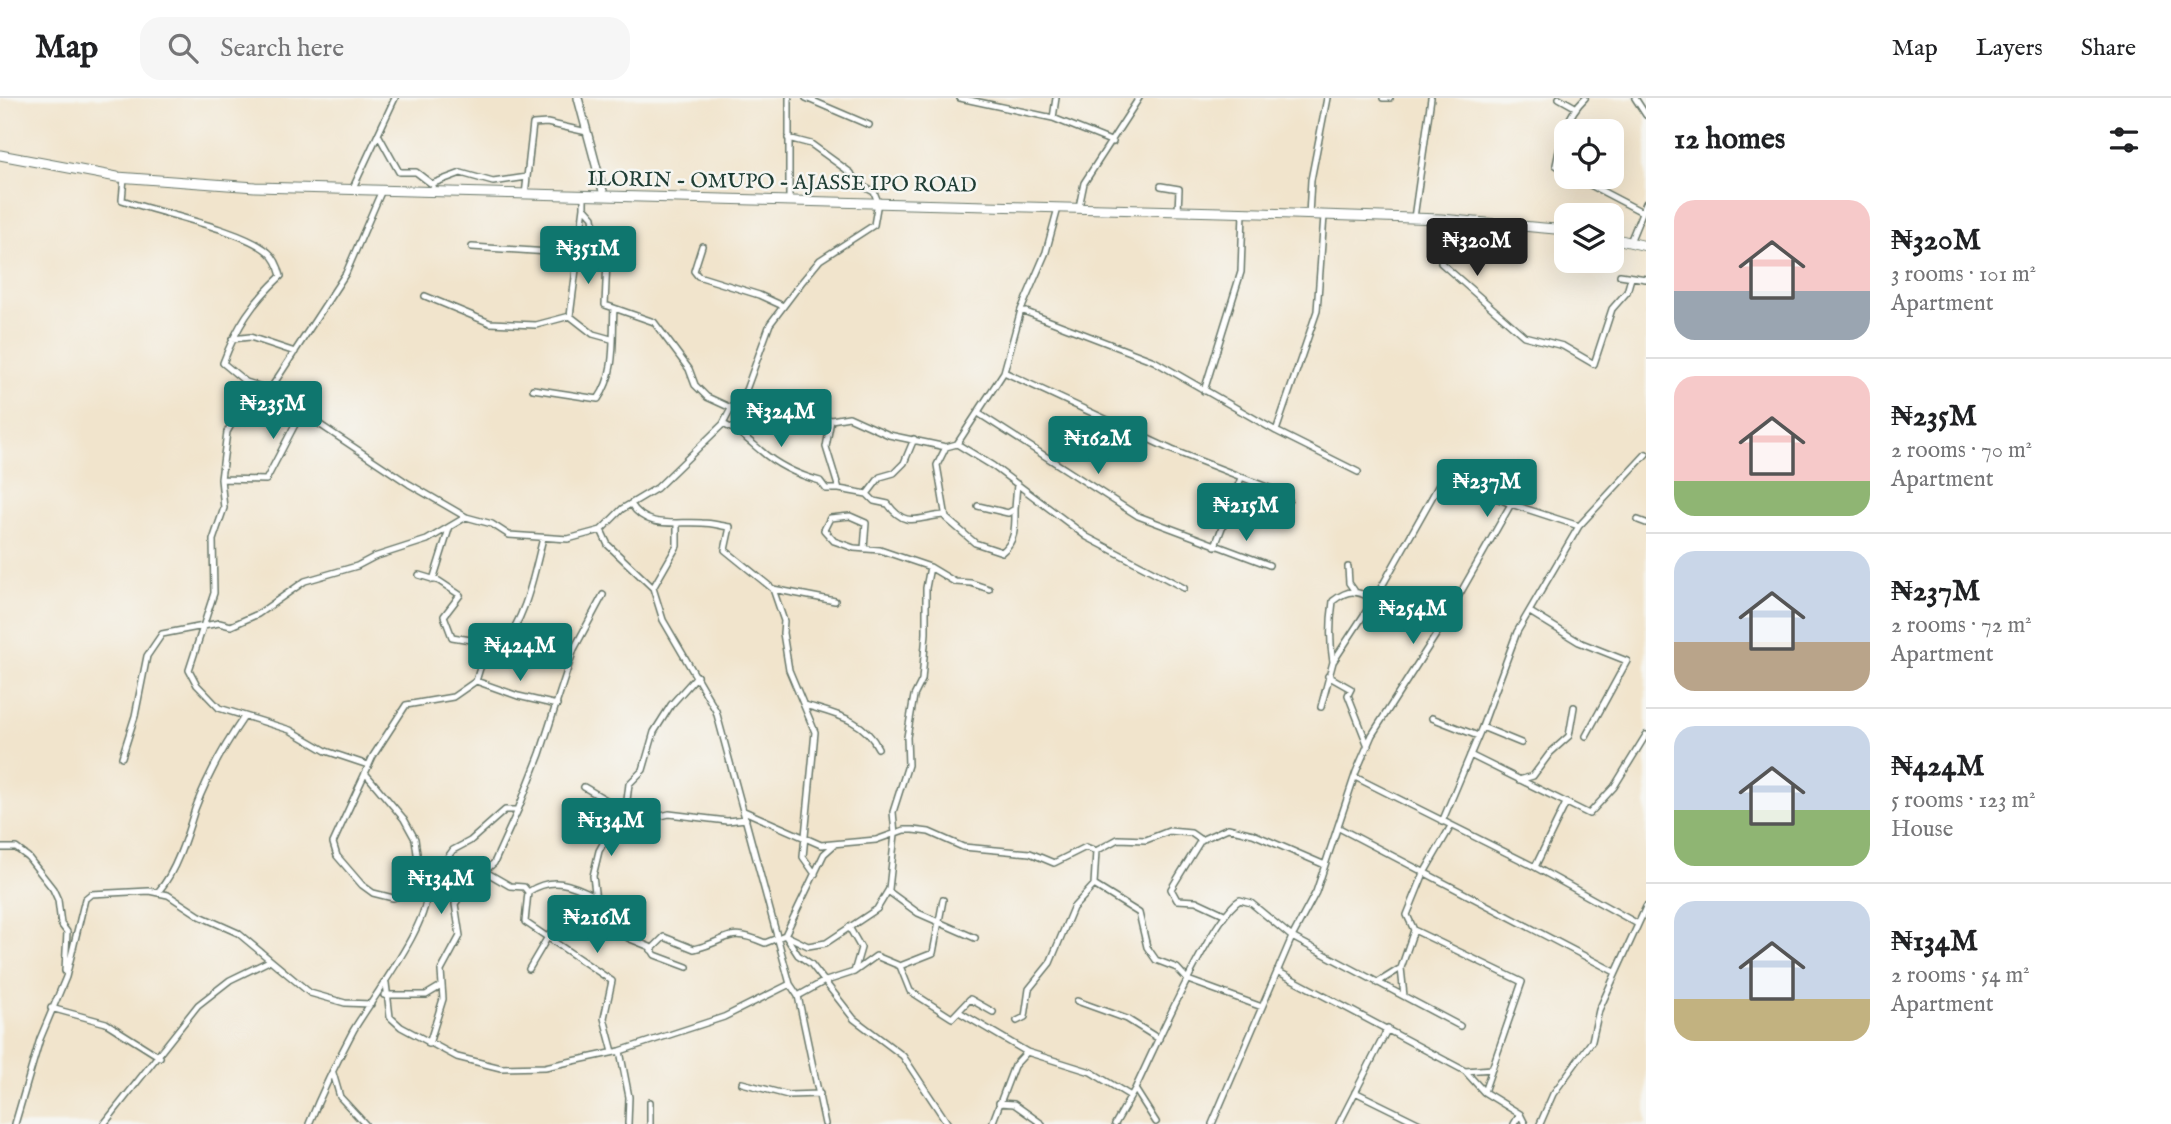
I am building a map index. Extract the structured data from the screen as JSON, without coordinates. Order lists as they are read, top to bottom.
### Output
{
  "streets": {
    "highway": ["ILORIN - OMUPO - AJASSE IPO ROAD"]
  },
  "page": {
    "header": "Map",
    "search": "Search here",
    "nav": ["Map", "Layers", "Share"],
    "heading": "12 homes",
    "list": [
      {
        "name": "₦320M",
        "note": "3 rooms · 101 m² · Apartment"
      },
      {
        "name": "₦235M",
        "note": "2 rooms · 70 m² · Apartment"
      },
      {
        "name": "₦237M",
        "note": "2 rooms · 72 m² · Apartment"
      },
      {
        "name": "₦424M",
        "note": "5 rooms · 123 m² · House"
      },
      {
        "name": "₦134M",
        "note": "2 rooms · 54 m² · Apartment"
      }
    ],
    "price": [
      "₦320M",
      "₦351M",
      "₦235M",
      "₦324M",
      "₦162M",
      "₦237M",
      "₦215M",
      "₦254M",
      "₦424M",
      "₦134M",
      "₦134M",
      "₦216M"
    ]
  }
}
